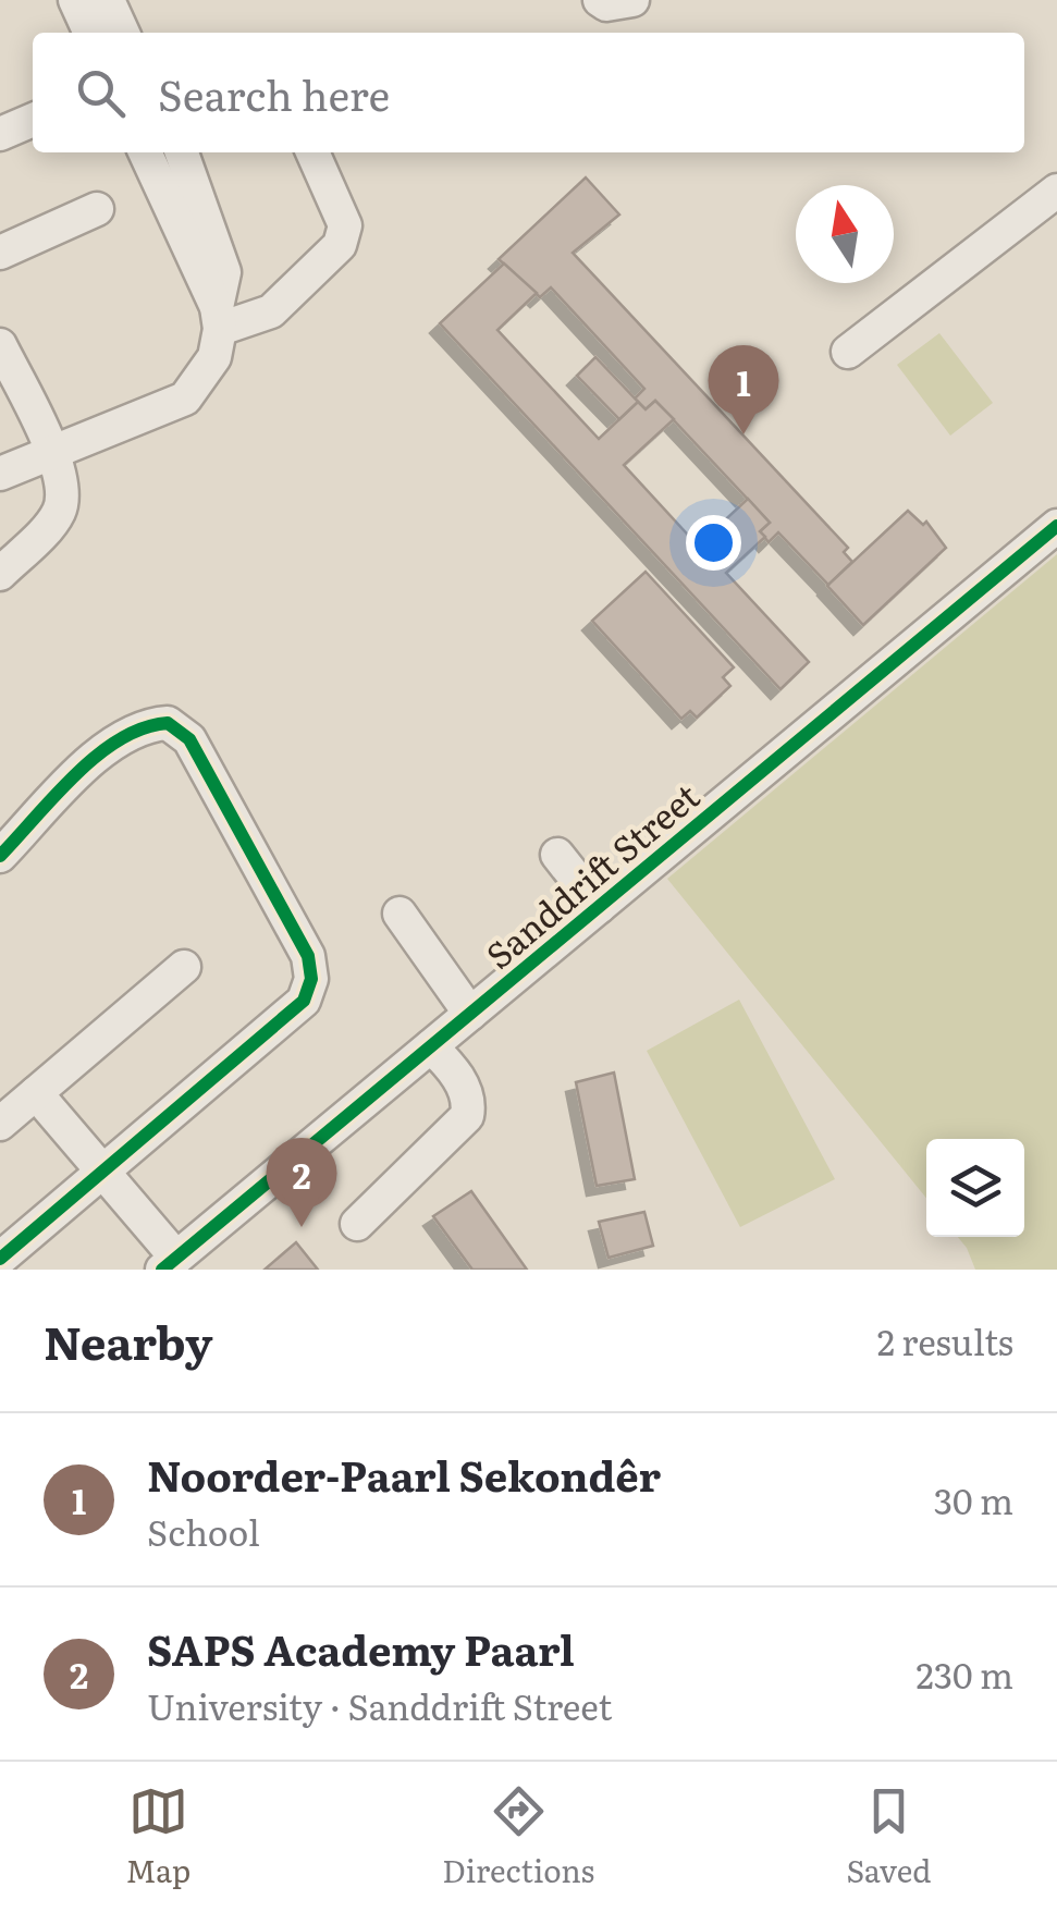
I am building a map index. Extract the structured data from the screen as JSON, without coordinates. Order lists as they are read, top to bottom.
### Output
{
  "streets": {
    "street": ["Sanddrift Street"]
  },
  "north": "top",
  "page": {
    "search": "Search here",
    "pins": ["1", "2"],
    "heading": ["Nearby", "2 results"],
    "list": [
      {
        "mark": "1",
        "name": "Noorder-Paarl Sekondêr",
        "note": "School",
        "value": "30 m"
      },
      {
        "mark": "2",
        "name": "SAPS Academy Paarl",
        "note": "University · Sanddrift Street",
        "value": "230 m"
      }
    ],
    "nav": ["Map", "Directions", "Saved"]
  }
}
